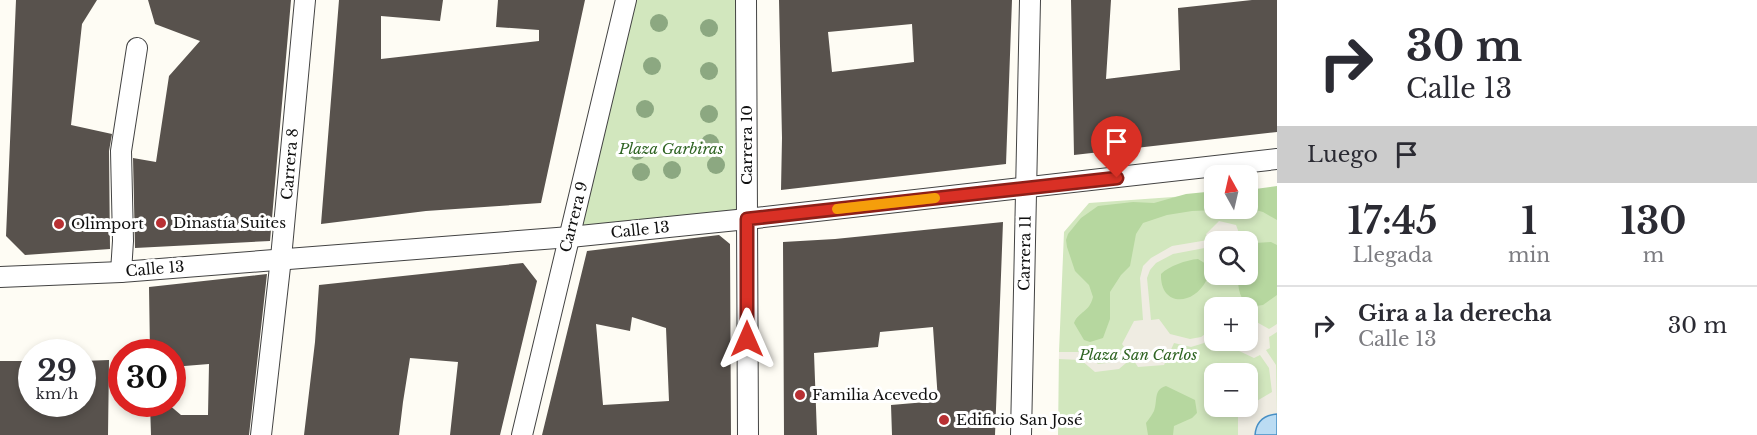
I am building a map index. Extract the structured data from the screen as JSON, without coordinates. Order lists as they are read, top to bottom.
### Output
{
  "streets": {
    "street": [
      "Carrera 10",
      "Carrera 8",
      "Carrera 9",
      "Calle 13",
      "Carrera 11"
    ]
  },
  "crossings": [
    ["Carrera 10", "Calle 13"],
    ["Carrera 8", "Calle 13"],
    ["Carrera 9", "Calle 13"],
    ["Calle 13", "Carrera 11"]
  ],
  "parks": ["Plaza Garbiras", "Plaza San Carlos"],
  "places": [
    "Dinastía Suites",
    "Olimport",
    "Familia Acevedo",
    "Edificio San José"
  ],
  "north": "top",
  "page": {
    "turn": ["30 m", "Calle 13"],
    "then": "Luego",
    "map_buttons": ["+", "−"],
    "eta": [
      "17:45",
      "Llegada",
      "1",
      "min",
      "130",
      "m"
    ],
    "list": [
      {
        "name": "Gira a la derecha",
        "note": "Calle 13",
        "value": "30 m"
      }
    ],
    "speed": "29 km/h",
    "limit": "30"
  }
}
